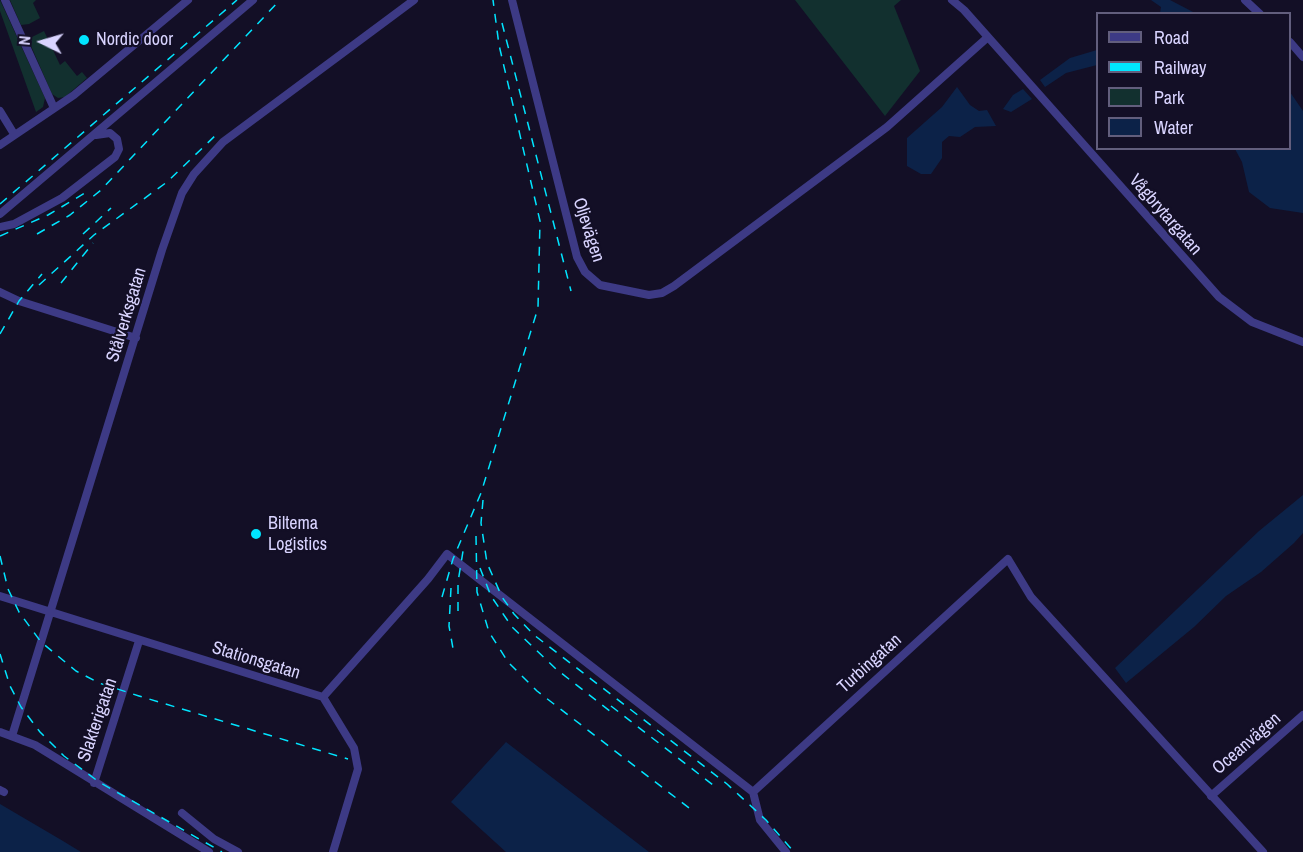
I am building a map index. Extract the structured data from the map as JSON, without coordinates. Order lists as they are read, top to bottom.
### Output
{
  "streets": {
    "street": [
      "Vågbrytargatan",
      "Oljevägen",
      "Stålverksgatan",
      "Stationsgatan",
      "Turbingatan",
      "Slakterigatan",
      "Oceanvägen"
    ]
  },
  "crossings": [
    ["Vågbrytargatan", "Oljevägen"],
    ["Stålverksgatan", "Stationsgatan"],
    ["Stationsgatan", "Slakterigatan"],
    ["Turbingatan", "Oceanvägen"]
  ],
  "places": ["Nordic door", "Biltema Logistics"],
  "legend": [
    "Road",
    "Railway",
    "Park",
    "Water"
  ],
  "north": "left"
}
